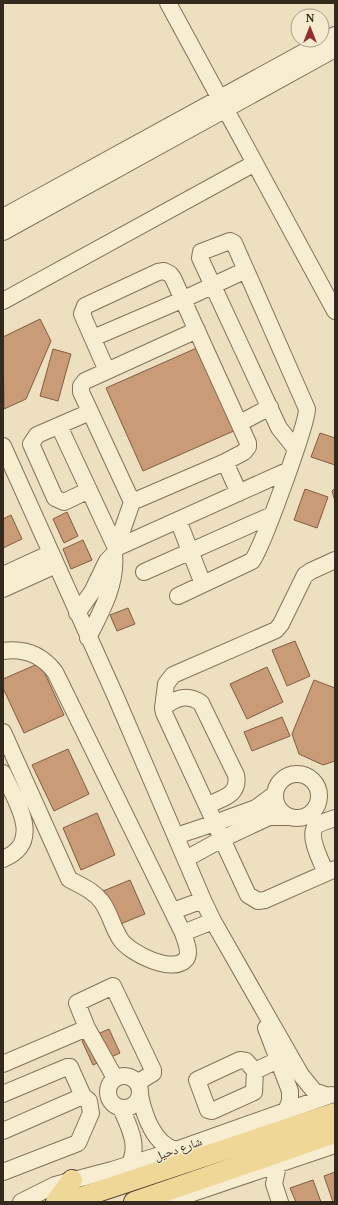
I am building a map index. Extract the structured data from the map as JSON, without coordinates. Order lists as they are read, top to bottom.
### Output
{
  "streets": {
    "main road": ["شارع دحيل"]
  },
  "north": "top"
}
